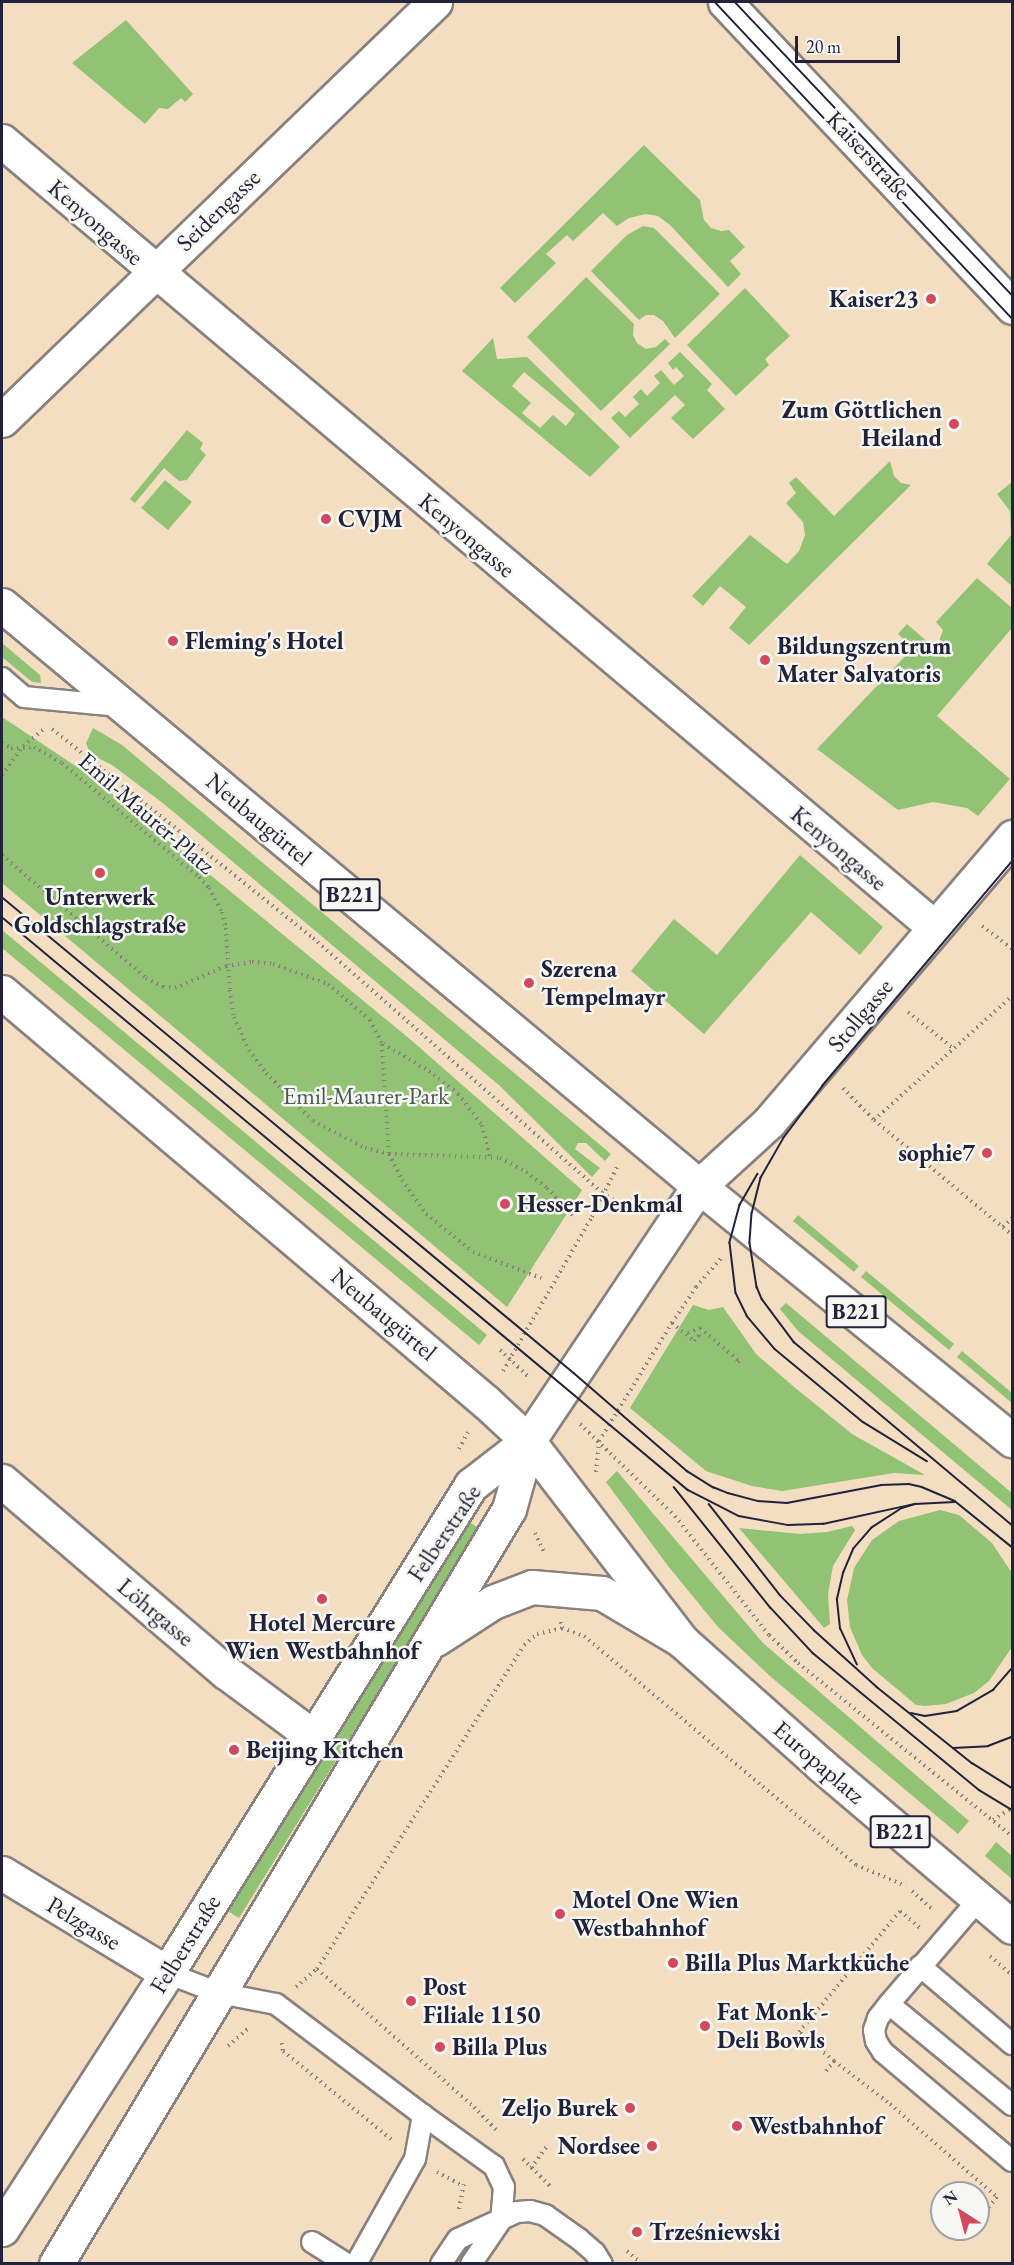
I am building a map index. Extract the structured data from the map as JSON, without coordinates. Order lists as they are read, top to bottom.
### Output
{
  "streets": {
    "main road": [
      "Kaiserstraße",
      "Seidengasse",
      "Kenyongasse",
      "Neubaugürtel",
      "B221",
      "Stollgasse",
      "Felberstraße",
      "Löhrgasse",
      "Europaplatz",
      "Pelzgasse"
    ],
    "path": ["Emil-Maurer-Platz"]
  },
  "crossings": [
    ["Seidengasse", "Kenyongasse"],
    ["Kenyongasse", "Stollgasse"],
    ["Neubaugürtel", "Stollgasse"],
    ["Neubaugürtel", "Felberstraße"],
    ["Neubaugürtel", "Europaplatz"],
    ["Felberstraße", "Löhrgasse"],
    ["Felberstraße", "Europaplatz"],
    ["Felberstraße", "Pelzgasse"]
  ],
  "parks": ["Emil-Maurer-Park"],
  "places": [
    "Kaiser23",
    "Zum Göttlichen Heiland",
    "CVJM",
    "Fleming's Hotel",
    "Bildungszentrum Mater Salvatoris",
    "Unterwerk Goldschlagstraße",
    "Szerena Tempelmayr",
    "sophie7",
    "Hesser-Denkmal",
    "Hotel Mercure Wien Westbahnhof",
    "Beijing Kitchen",
    "Motel One Wien Westbahnhof",
    "Billa Plus Marktküche",
    "Post Filiale 1150",
    "Fat Monk - Deli Bowls",
    "Billa Plus",
    "Zeljo Burek",
    "Westbahnhof",
    "Nordsee",
    "Trześniewski"
  ],
  "scale_bar": "20 m",
  "north": "top left"
}
